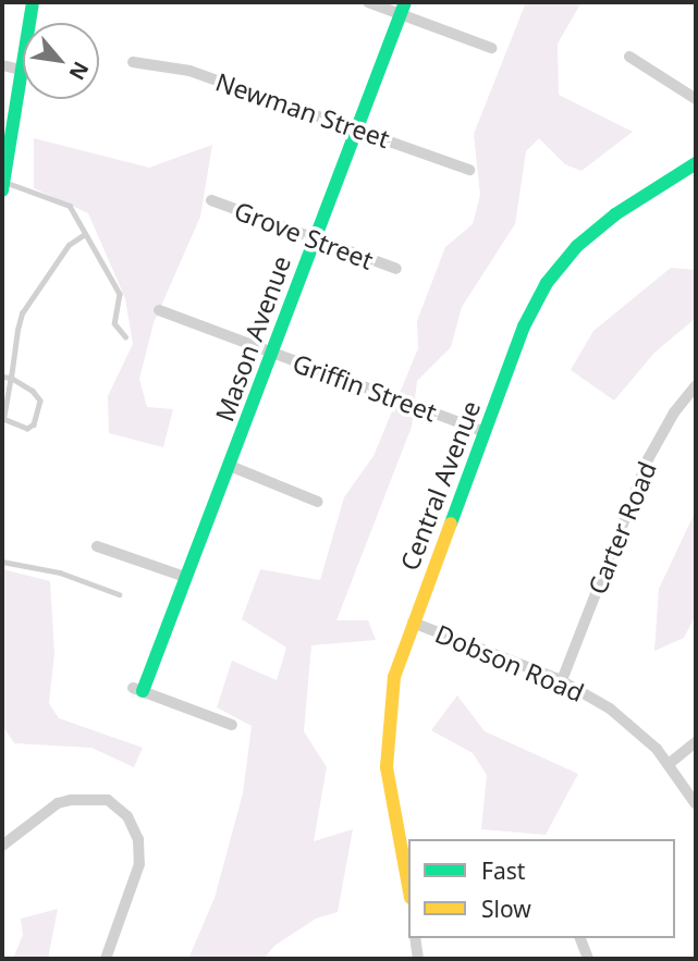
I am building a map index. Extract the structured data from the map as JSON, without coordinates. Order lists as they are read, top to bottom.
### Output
{
  "streets": {
    "street": [
      "Newman Street",
      "Grove Street",
      "Mason Avenue",
      "Griffin Street",
      "Central Avenue",
      "Carter Road",
      "Dobson Road"
    ]
  },
  "crossings": [
    ["Newman Street", "Mason Avenue"],
    ["Grove Street", "Mason Avenue"],
    ["Mason Avenue", "Griffin Street"],
    ["Griffin Street", "Central Avenue"],
    ["Central Avenue", "Dobson Road"],
    ["Carter Road", "Dobson Road"]
  ],
  "legend": ["Fast", "Slow"],
  "north": "bottom right"
}
